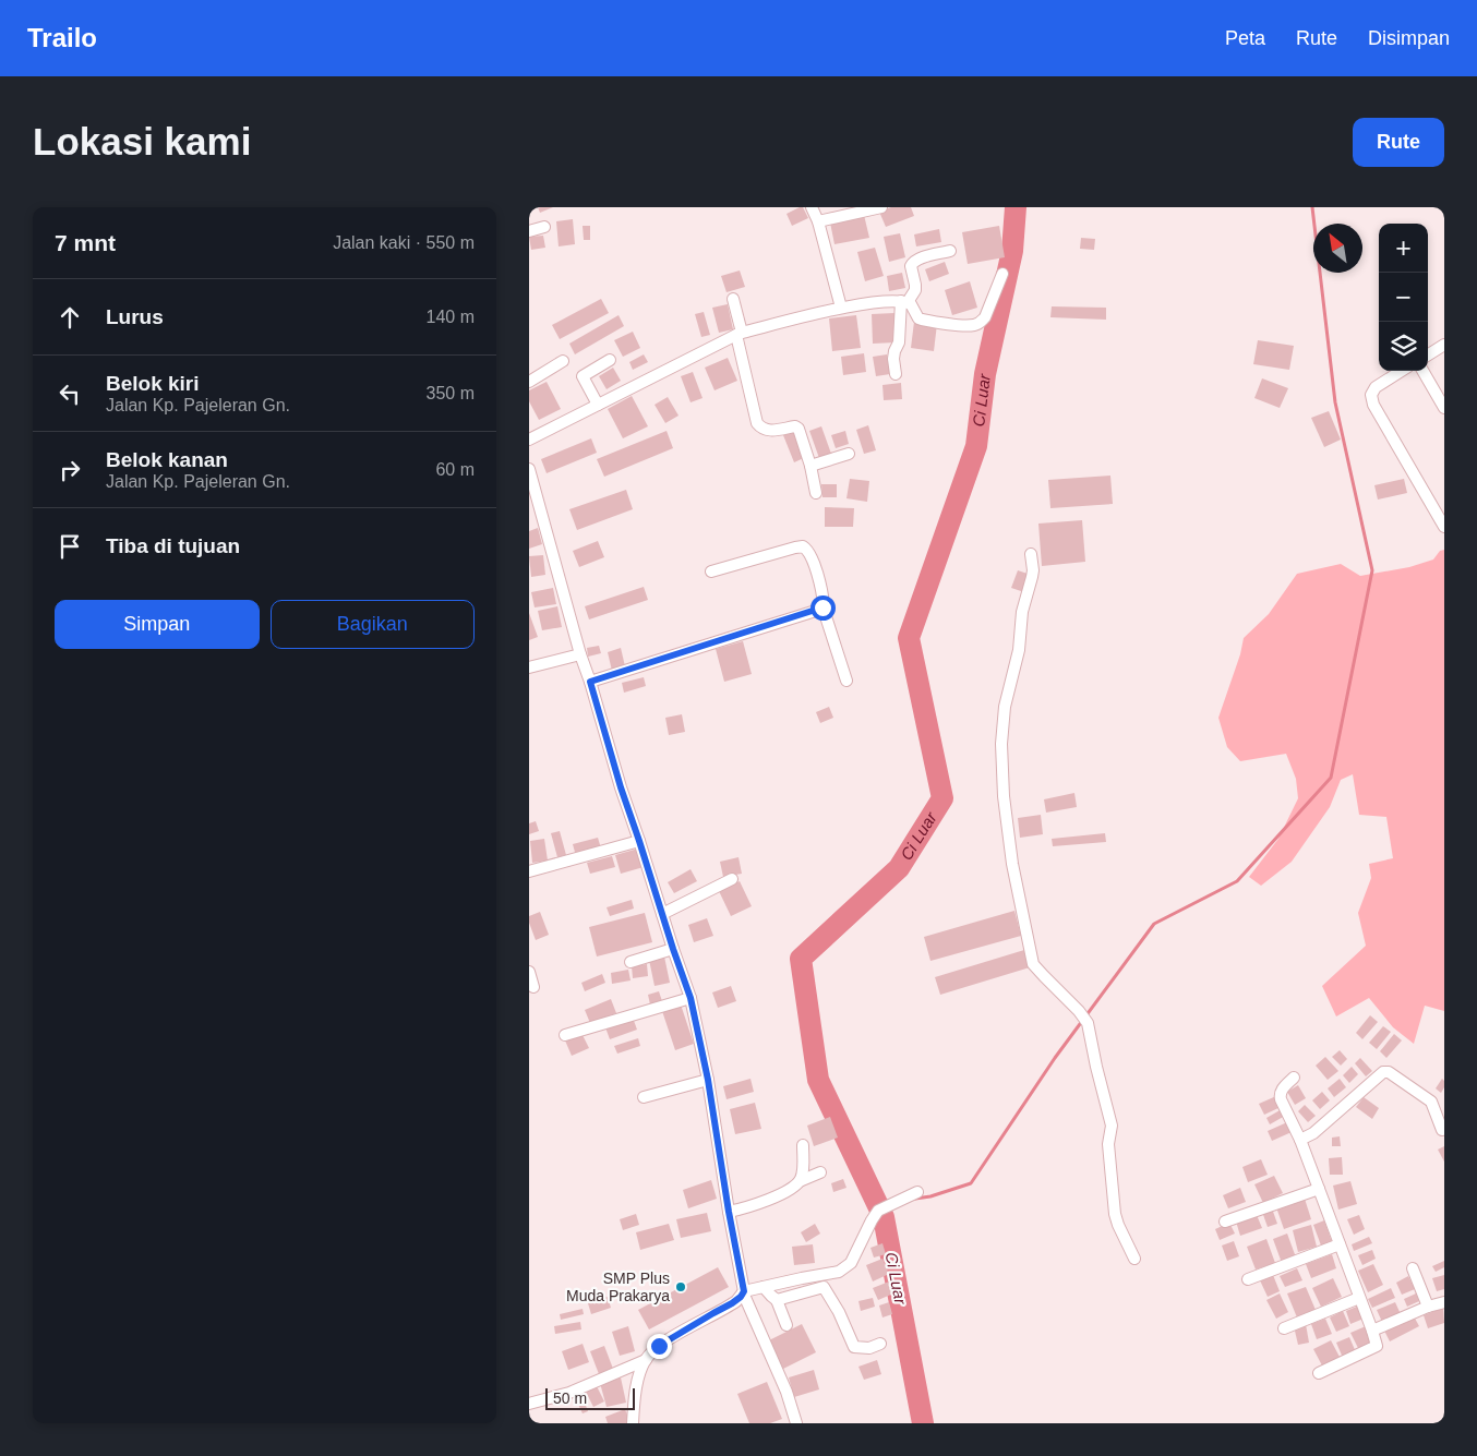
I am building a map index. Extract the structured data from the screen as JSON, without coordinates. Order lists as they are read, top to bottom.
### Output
{
  "water": ["Ci Luar"],
  "places": ["SMP Plus Muda Prakarya"],
  "scale_bar": "50 m",
  "north": "top left",
  "page": {
    "header": "Trailo",
    "nav": ["Peta", "Rute", "Disimpan"],
    "buttons": [
      "Rute",
      ["Simpan", "Bagikan"]
    ],
    "title": "Lokasi kami",
    "heading": ["7 mnt", "Jalan kaki · 550 m"],
    "map_buttons": ["+", "−"],
    "list": [
      ["Lurus", "140 m"],
      ["Belok kiri", "Jalan Kp. Pajeleran Gn.", "350 m"],
      ["Belok kanan", "Jalan Kp. Pajeleran Gn.", "60 m"],
      "Tiba di tujuan"
    ],
    "scale": "50 m"
  }
}
